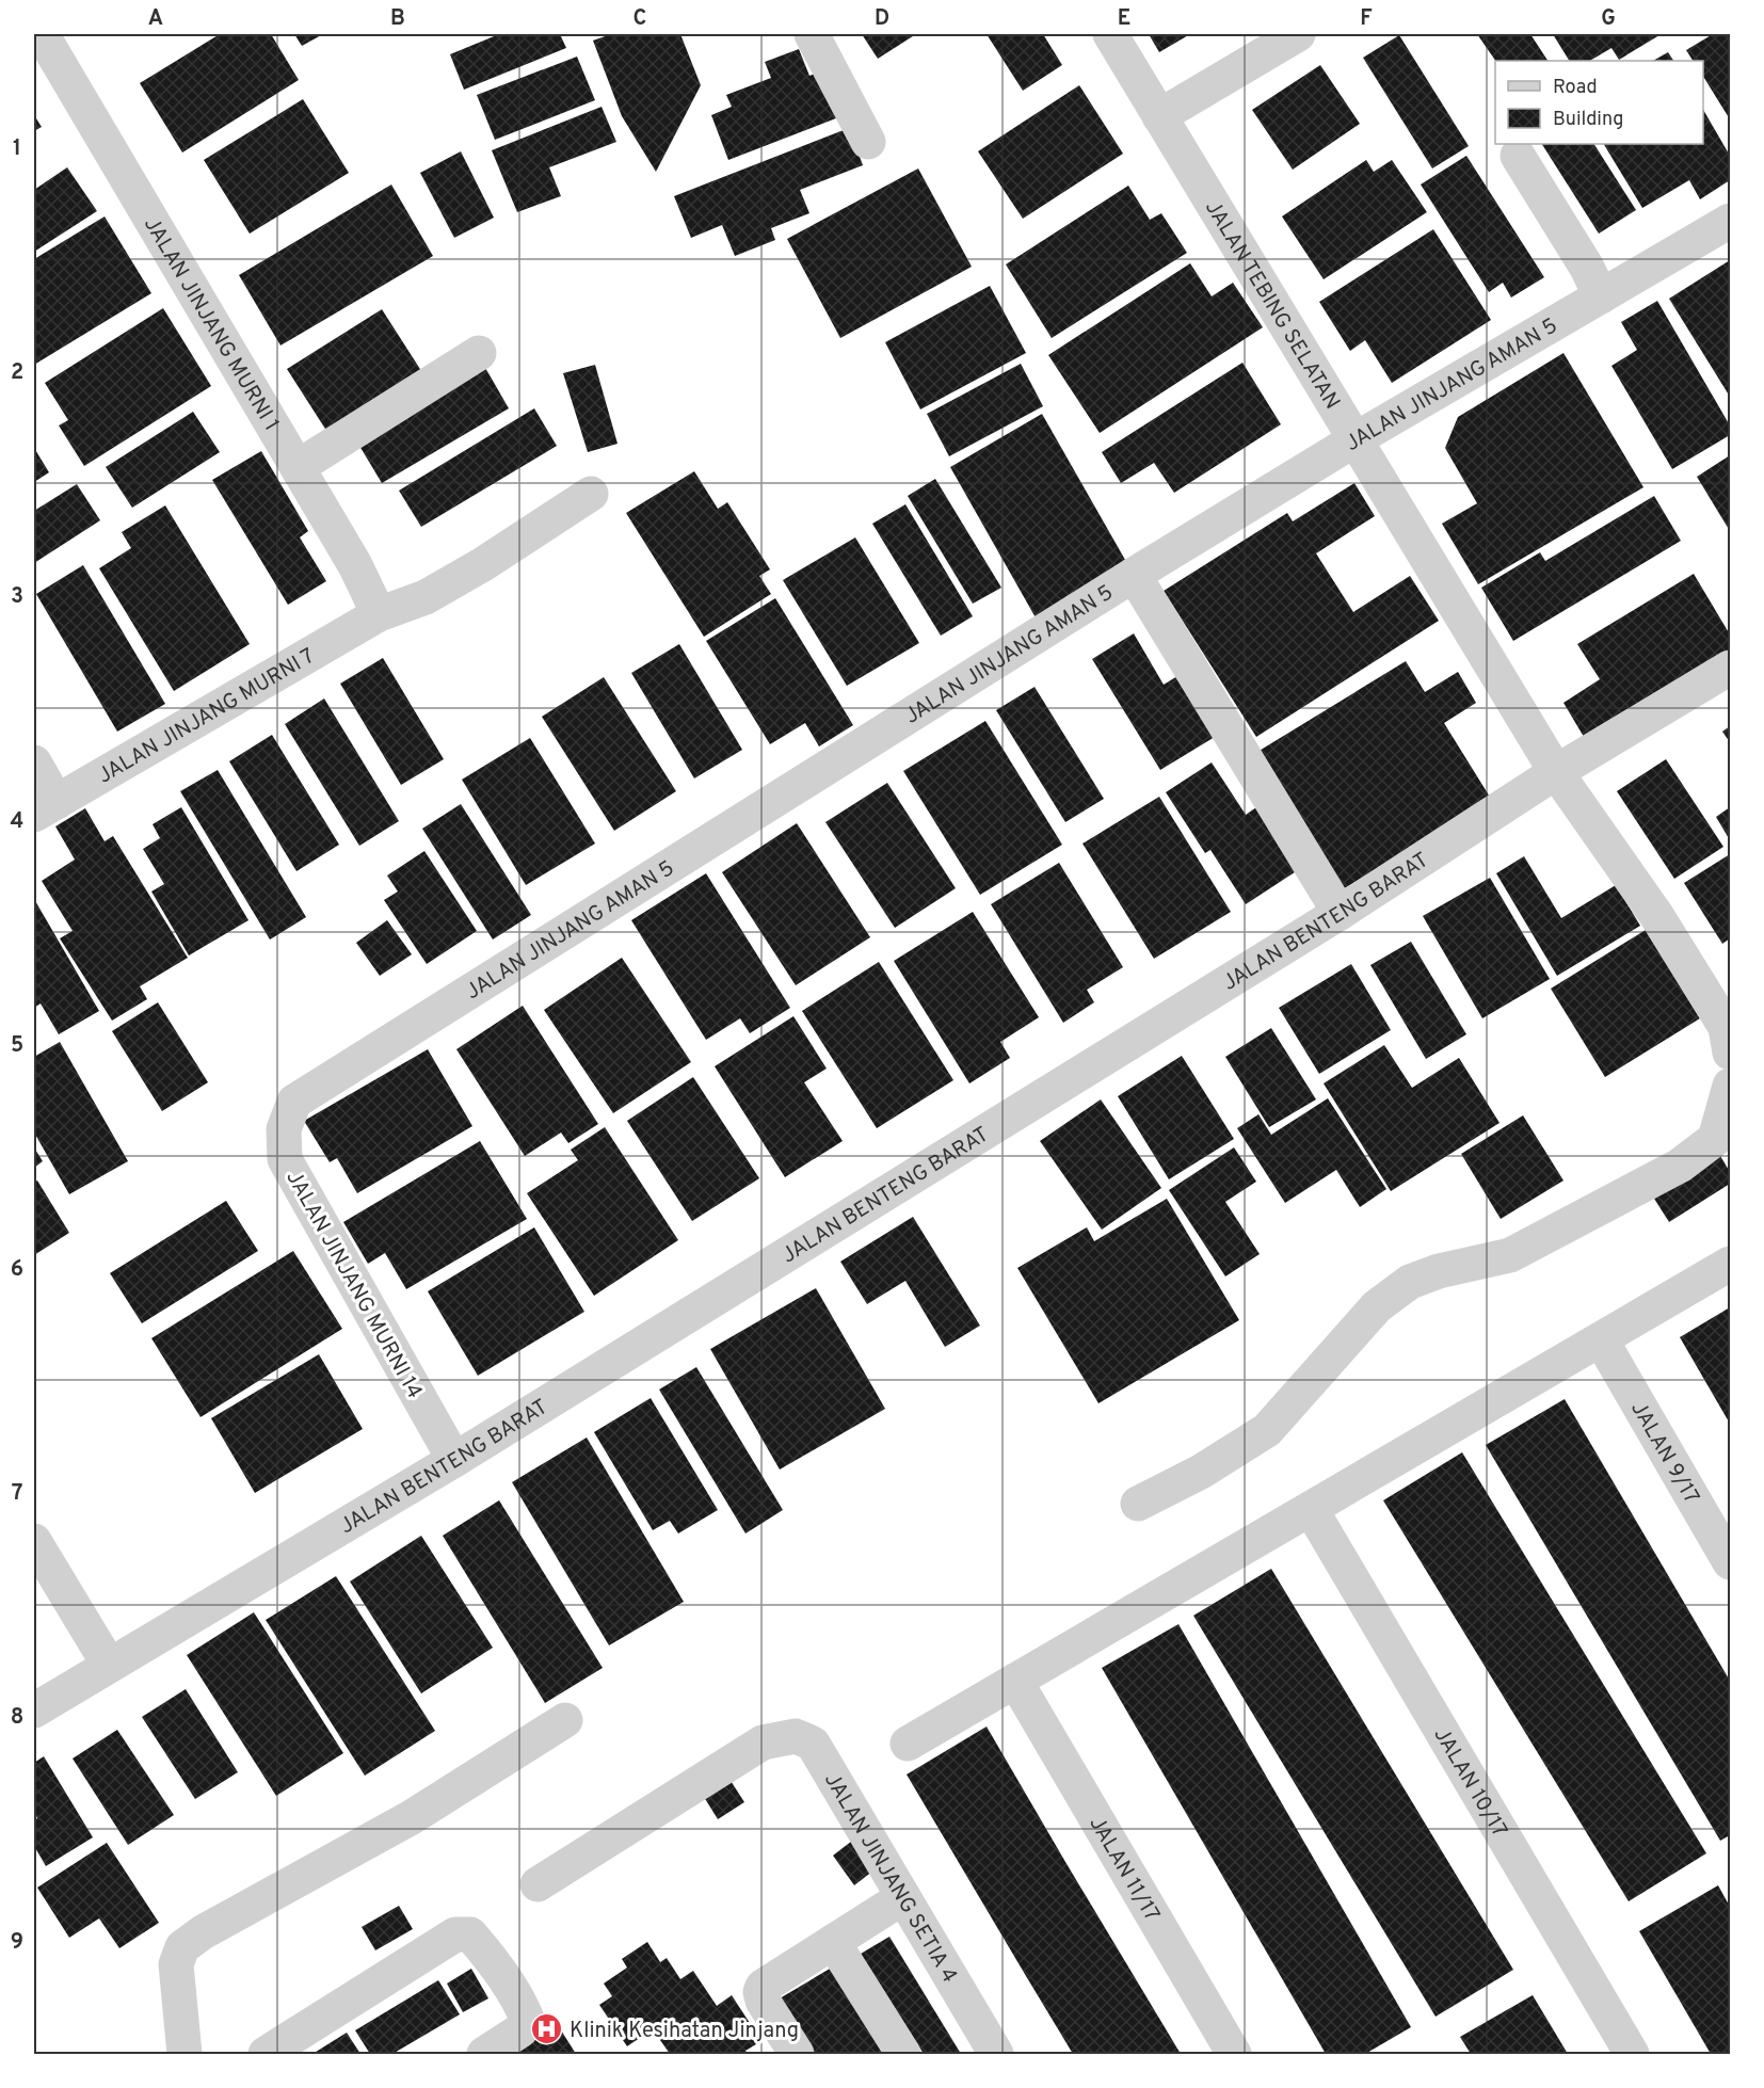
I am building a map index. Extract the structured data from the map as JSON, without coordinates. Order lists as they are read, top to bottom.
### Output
{
  "streets": {
    "street": [
      "JALAN TEBING SELATAN",
      "JALAN JINJANG MURNI 1",
      "JALAN JINJANG AMAN 5",
      "JALAN JINJANG MURNI 7",
      "JALAN BENTENG BARAT",
      "JALAN JINJANG MURNI 14",
      "JALAN 9/17",
      "JALAN 10/17",
      "JALAN 11/17",
      "JALAN JINJANG SETIA 4"
    ]
  },
  "crossings": [
    ["JALAN TEBING SELATAN", "JALAN JINJANG AMAN 5"],
    ["JALAN TEBING SELATAN", "JALAN BENTENG BARAT"],
    ["JALAN JINJANG MURNI 1", "JALAN JINJANG MURNI 7"],
    ["JALAN JINJANG AMAN 5", "JALAN JINJANG MURNI 14"],
    ["JALAN BENTENG BARAT", "JALAN JINJANG MURNI 14"]
  ],
  "places": {
    "hospital": ["Klinik Kesihatan Jinjang"]
  },
  "legend": ["Road", "Building"],
  "grid": {
    "columns": [
      "A",
      "B",
      "C",
      "D",
      "E",
      "F",
      "G"
    ],
    "rows": [
      "1",
      "2",
      "3",
      "4",
      "5",
      "6",
      "7",
      "8",
      "9"
    ]
  }
}
